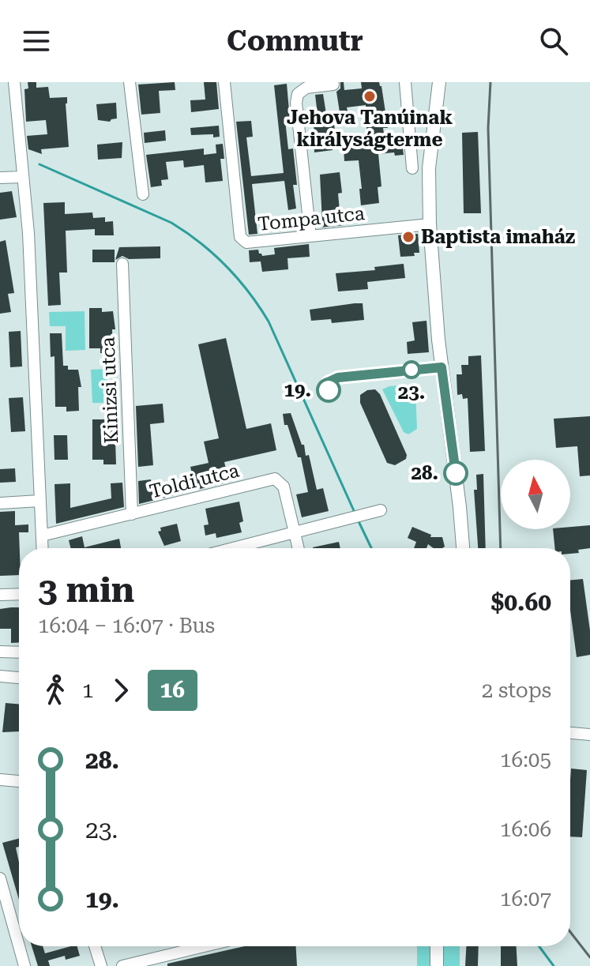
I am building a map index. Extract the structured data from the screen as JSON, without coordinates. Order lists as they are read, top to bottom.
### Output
{
  "streets": {
    "street": ["Tompa utca", "Kinizsi utca", "Toldi utca"]
  },
  "crossings": [
    ["Kinizsi utca", "Toldi utca"]
  ],
  "places": [
    "Jehova Tanúinak királyságterme",
    "Baptista imaház",
    "23.",
    "19.",
    "28."
  ],
  "lines": ["bus line 16"],
  "north": "top",
  "page": {
    "header": "Commutr",
    "heading": ["3 min", "16:04 – 16:07 · Bus", "$0.60"],
    "legs": ["1", "16", "2 stops"],
    "list": [
      {
        "name": "28.",
        "value": "16:05"
      },
      {
        "name": "23.",
        "value": "16:06"
      },
      {
        "name": "19.",
        "value": "16:07"
      }
    ]
  }
}
